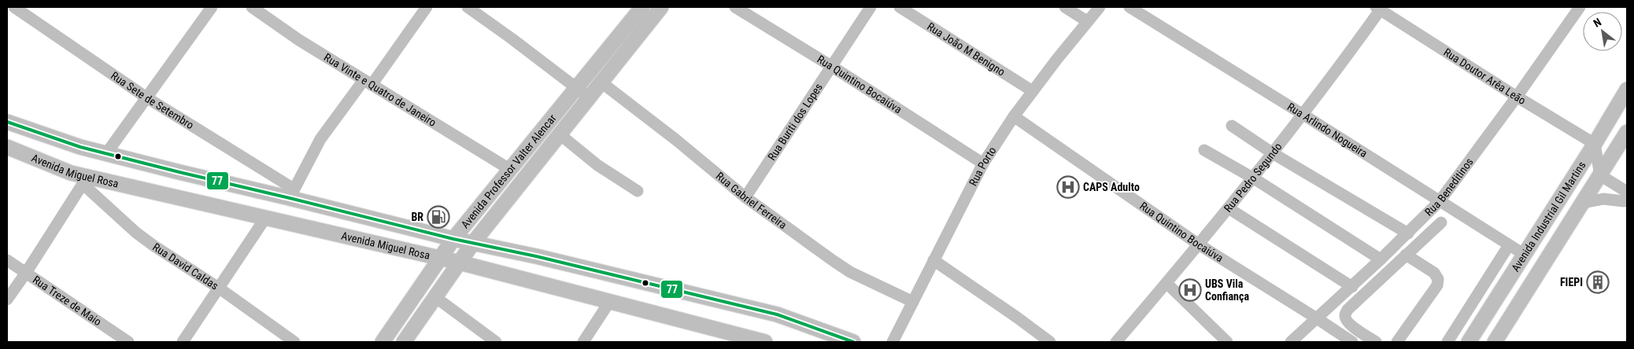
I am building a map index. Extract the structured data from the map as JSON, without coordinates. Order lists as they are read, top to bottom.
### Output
{
  "streets": {
    "main road": ["Avenida Miguel Rosa", "Avenida Professor Valter Alencar", "Avenida Industrial Gil Martins"],
    "street": [
      "Rua João M Benigno",
      "Rua Doutor Arêa Leão",
      "Rua Quintino Bocaiúva",
      "Rua Vinte e Quatro de Janeiro",
      "Rua Sete de Setembro",
      "Rua Buriti dos Lopes",
      "Rua Arlindo Nogueira",
      "Rua Porto",
      "Rua Pedro Segundo",
      "Rua Beneditinos",
      "Rua Gabriel Ferreira",
      "Rua David Caldas",
      "Rua Treze de Maio"
    ]
  },
  "crossings": [
    ["Rua João M Benigno", "Rua Porto"],
    ["Rua Doutor Arêa Leão", "Rua Pedro Segundo"],
    ["Rua Doutor Arêa Leão", "Rua Beneditinos"],
    ["Rua Doutor Arêa Leão", "Avenida Industrial Gil Martins"],
    ["Rua Quintino Bocaiúva", "Rua Buriti dos Lopes"],
    ["Rua Quintino Bocaiúva", "Rua Porto"],
    ["Rua Quintino Bocaiúva", "Rua Pedro Segundo"],
    ["Rua Quintino Bocaiúva", "Rua Beneditinos"],
    ["Rua Vinte e Quatro de Janeiro", "Avenida Professor Valter Alencar"],
    ["Rua Sete de Setembro", "Avenida Miguel Rosa"],
    ["Rua Buriti dos Lopes", "Rua Gabriel Ferreira"],
    ["Rua Arlindo Nogueira", "Rua Pedro Segundo"],
    ["Rua Arlindo Nogueira", "Rua Beneditinos"],
    ["Rua Arlindo Nogueira", "Avenida Industrial Gil Martins"],
    ["Rua Porto", "Rua Gabriel Ferreira"],
    ["Avenida Miguel Rosa", "Avenida Professor Valter Alencar"],
    ["Avenida Miguel Rosa", "Rua David Caldas"],
    ["Avenida Professor Valter Alencar", "Rua Gabriel Ferreira"]
  ],
  "places": {
    "hospital": ["CAPS Adulto", "UBS Vila Confiança"],
    "fuel station": ["BR"],
    "building": ["FIEPI"]
  },
  "lines": ["transit line 77"],
  "north": "top left"
}
